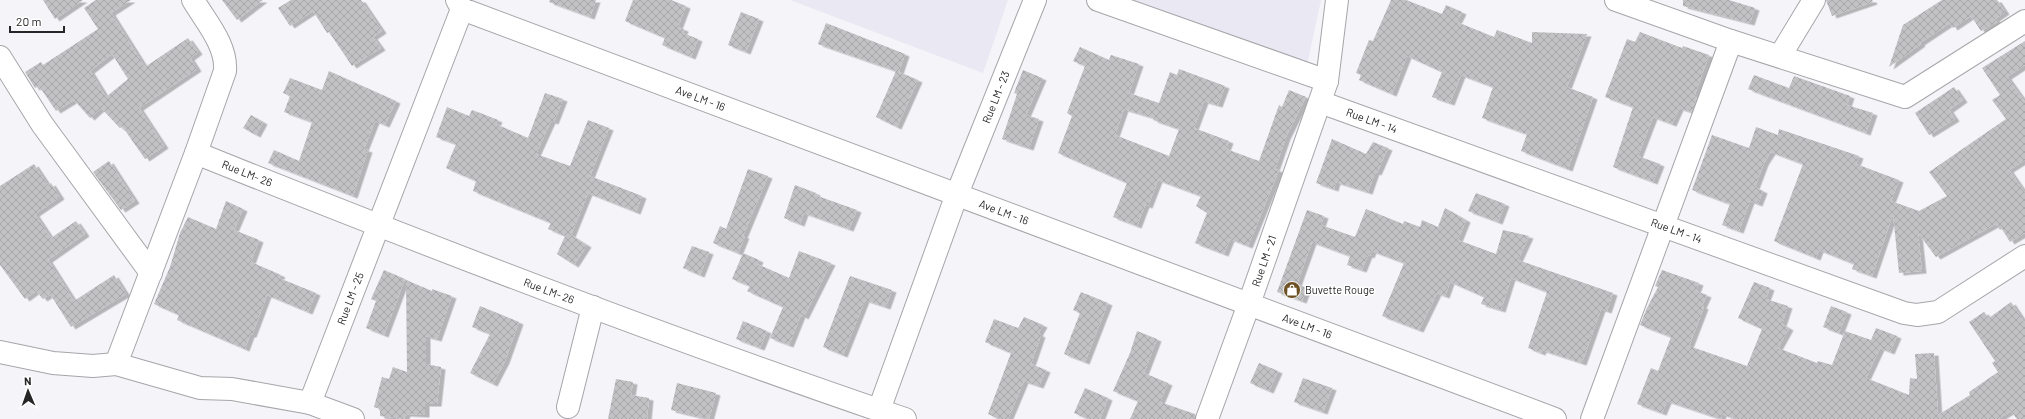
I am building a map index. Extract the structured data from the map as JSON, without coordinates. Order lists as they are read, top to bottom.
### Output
{
  "streets": {
    "street": [
      "Rue LM - 23",
      "Ave LM - 16",
      "Rue LM - 14",
      "Rue LM- 26",
      "Rue LM - 21",
      "Rue LM - 25"
    ]
  },
  "crossings": [
    ["Rue LM - 23", "Ave LM - 16"],
    ["Rue LM - 23", "Rue LM- 26"],
    ["Ave LM - 16", "Rue LM - 21"],
    ["Ave LM - 16", "Rue LM - 25"],
    ["Rue LM - 14", "Rue LM - 21"],
    ["Rue LM- 26", "Rue LM - 25"]
  ],
  "places": {
    "shop": ["Buvette Rouge"]
  },
  "scale_bar": "20 m",
  "north": "top"
}
